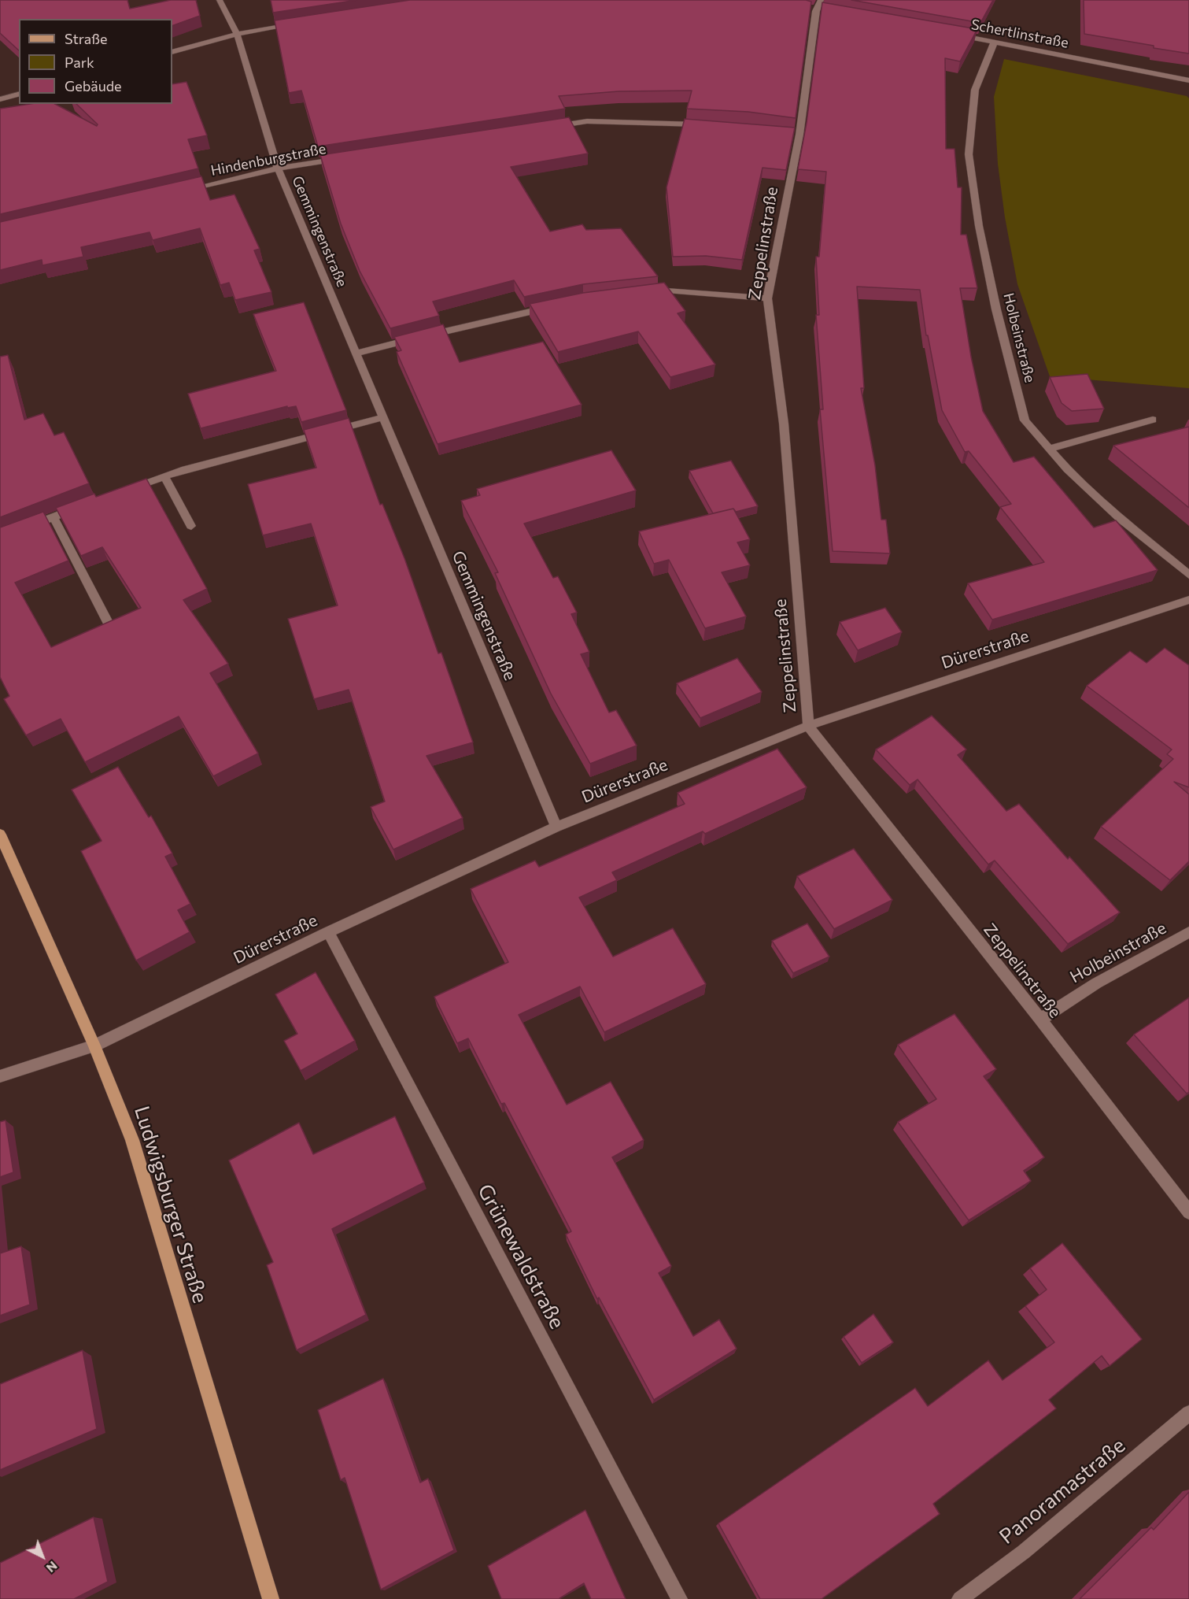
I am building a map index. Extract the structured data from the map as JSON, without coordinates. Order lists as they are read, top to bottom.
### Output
{
  "streets": {
    "main road": ["Ludwigsburger Straße"],
    "street": [
      "Schertlinstraße",
      "Hindenburgstraße",
      "Gemmingenstraße",
      "Zeppelinstraße",
      "Holbeinstraße",
      "Dürerstraße",
      "Grünewaldstraße",
      "Panoramastraße"
    ]
  },
  "crossings": [
    ["Schertlinstraße", "Holbeinstraße"],
    ["Hindenburgstraße", "Gemmingenstraße"],
    ["Gemmingenstraße", "Dürerstraße"],
    ["Zeppelinstraße", "Holbeinstraße"],
    ["Zeppelinstraße", "Dürerstraße"],
    ["Dürerstraße", "Ludwigsburger Straße"],
    ["Dürerstraße", "Grünewaldstraße"]
  ],
  "legend": ["Straße", "Park", "Gebäude"],
  "north": "bottom right"
}
